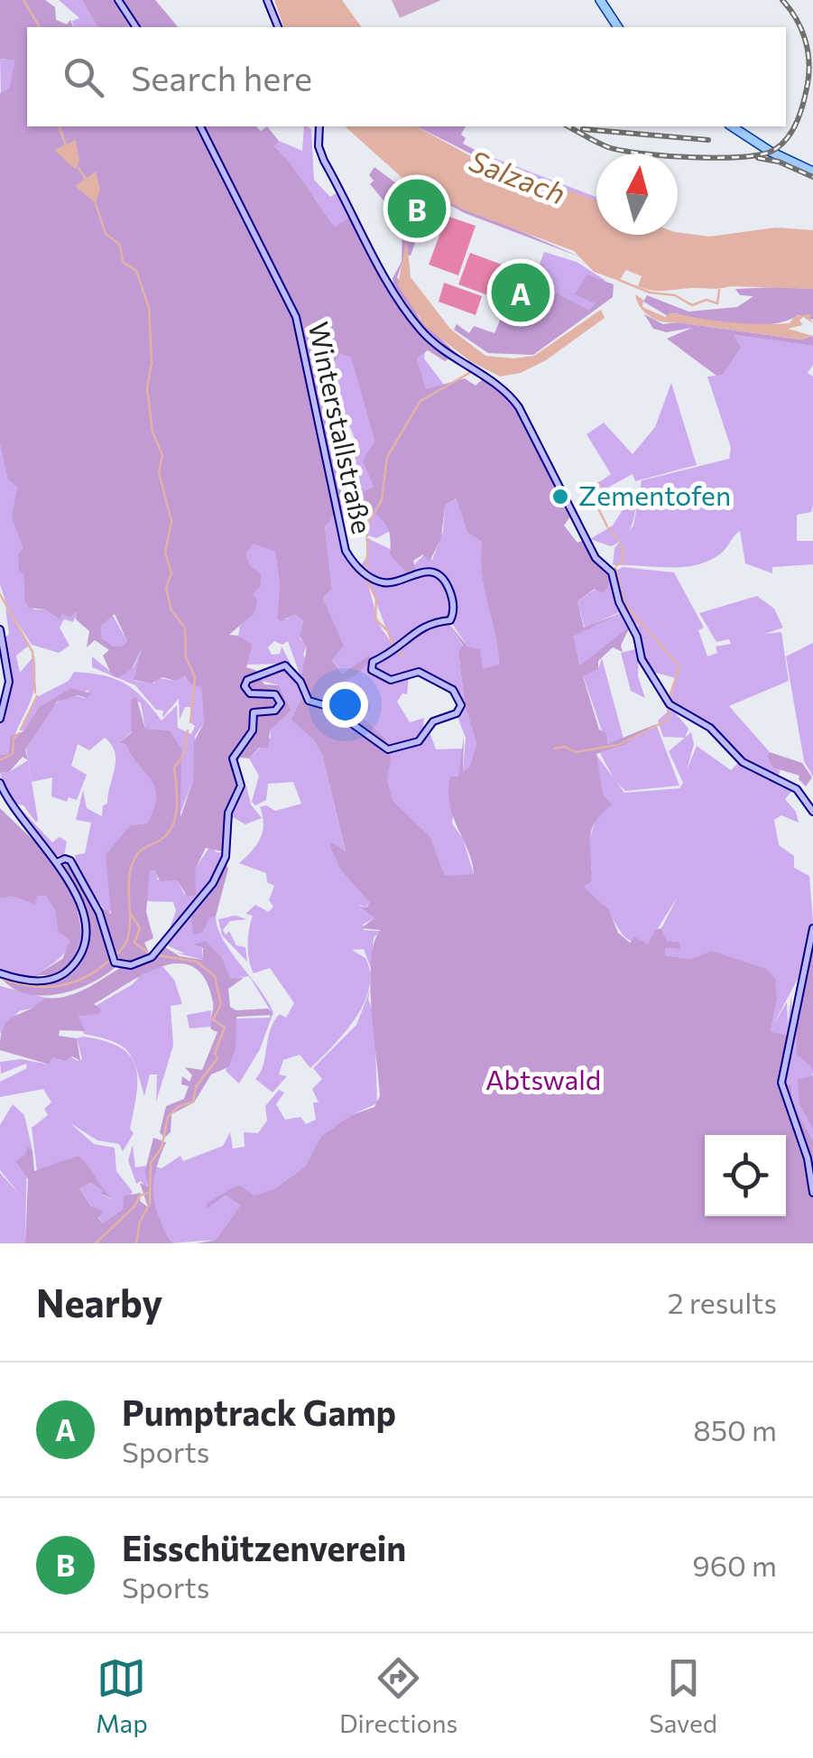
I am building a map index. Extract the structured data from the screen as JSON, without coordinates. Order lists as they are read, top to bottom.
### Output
{
  "streets": {
    "street": ["Winterstallstraße"]
  },
  "water": ["Salzach"],
  "parks": ["Abtswald"],
  "places": ["Zementofen"],
  "north": "top",
  "page": {
    "search": "Search here",
    "pins": ["B", "A"],
    "heading": ["Nearby", "2 results"],
    "list": [
      {
        "mark": "A",
        "name": "Pumptrack Gamp",
        "note": "Sports",
        "value": "850 m"
      },
      {
        "mark": "B",
        "name": "Eisschützenverein",
        "note": "Sports",
        "value": "960 m"
      }
    ],
    "nav": ["Map", "Directions", "Saved"]
  }
}
